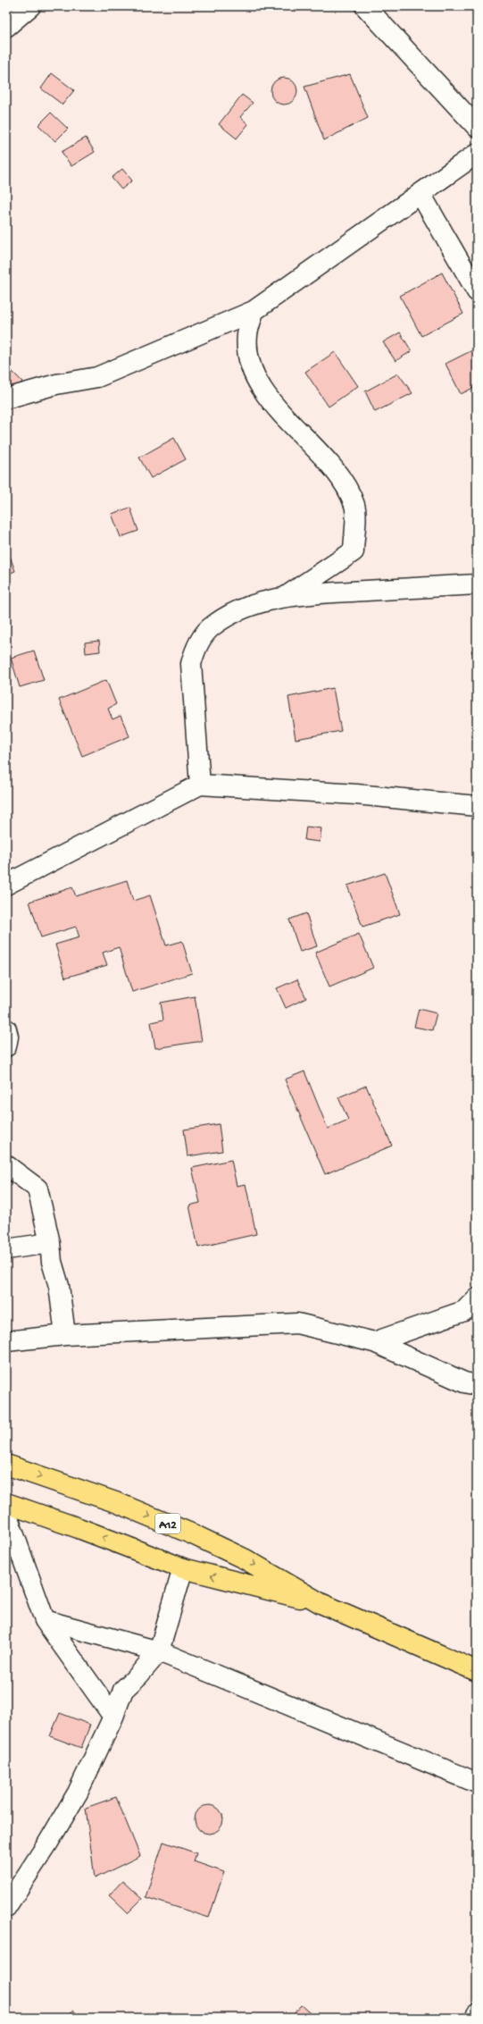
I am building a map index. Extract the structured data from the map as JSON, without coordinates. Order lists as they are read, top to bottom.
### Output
{
  "streets": {
    "main road": ["A12"]
  }
}
